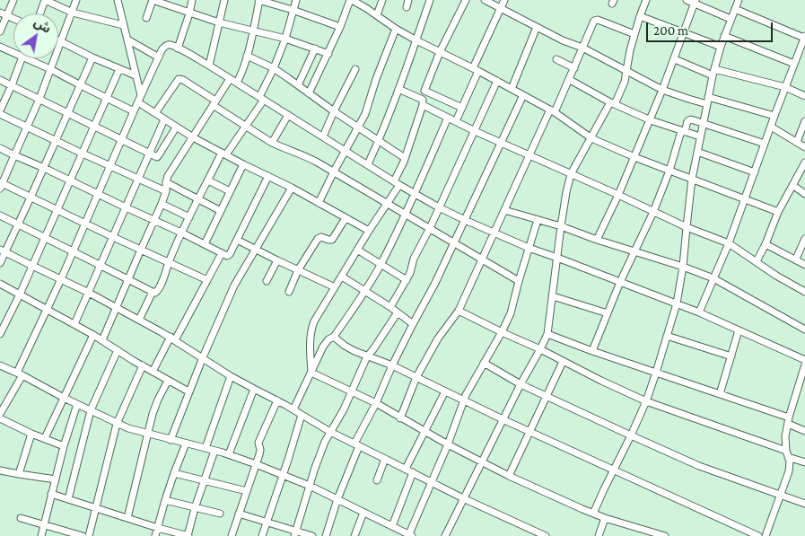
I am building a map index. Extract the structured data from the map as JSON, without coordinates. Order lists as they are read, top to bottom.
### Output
{
  "scale_bar": "200 m",
  "north": "top right"
}
